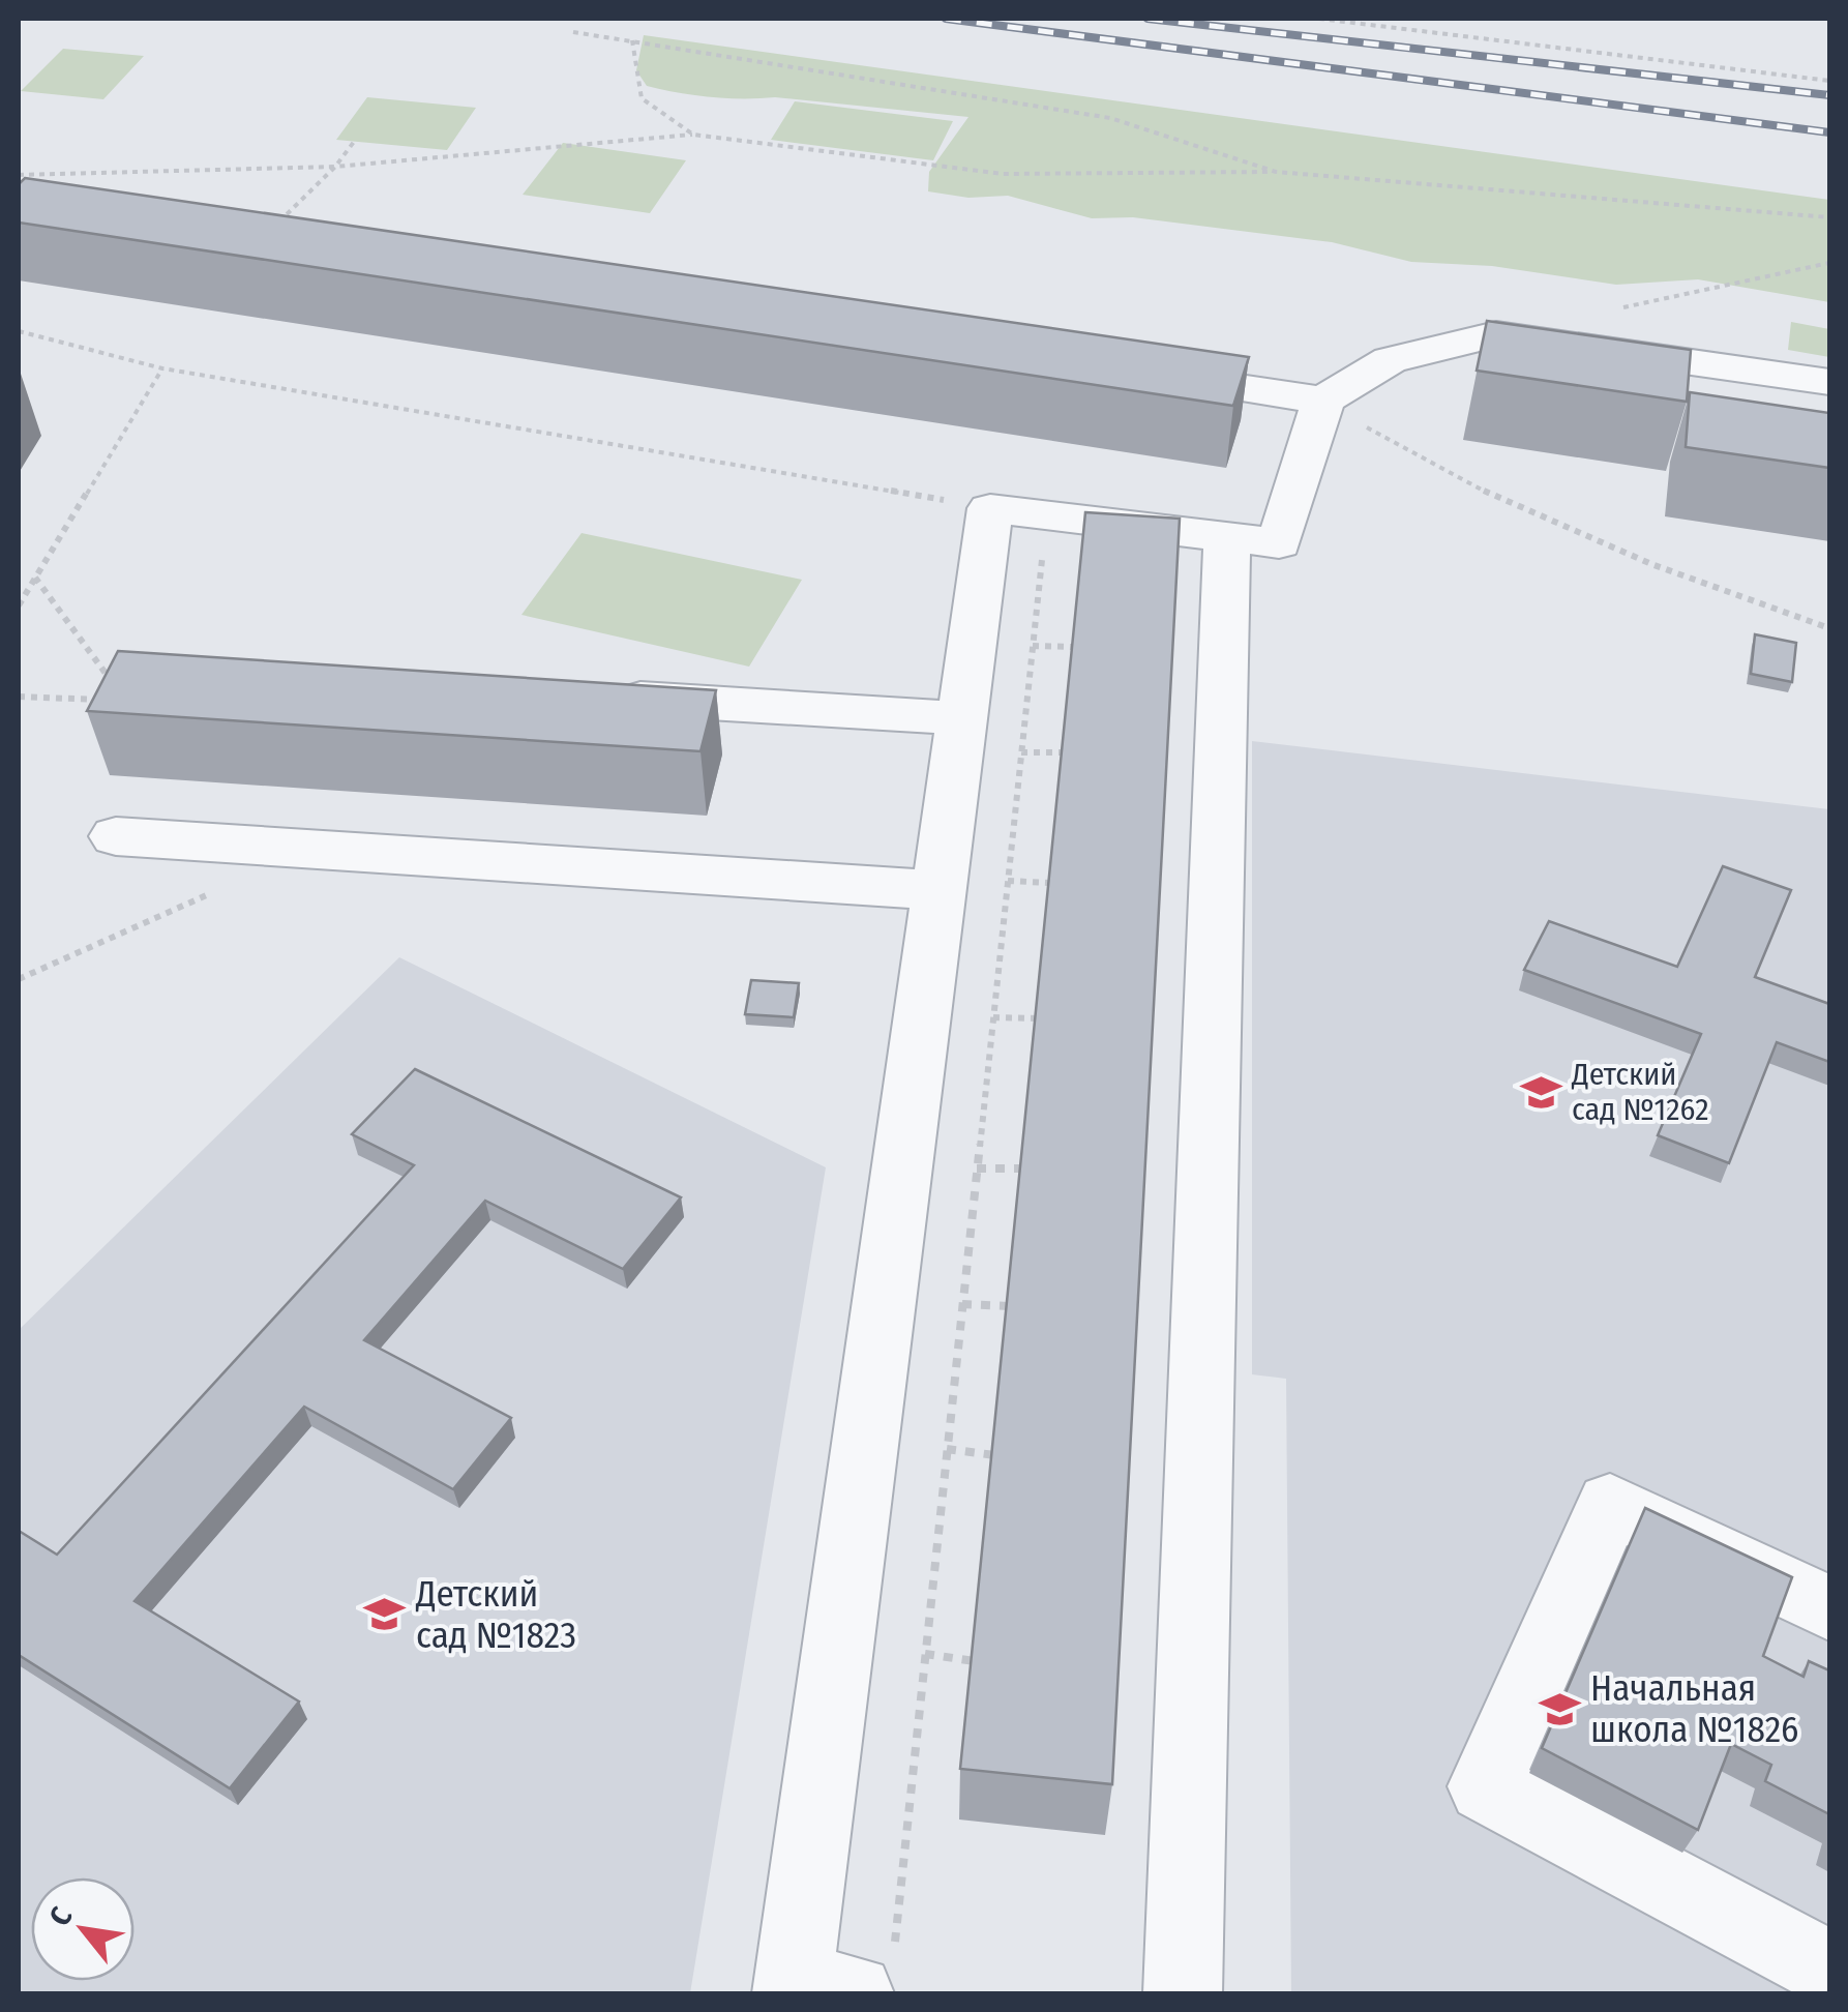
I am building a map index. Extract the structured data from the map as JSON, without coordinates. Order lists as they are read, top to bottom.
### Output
{
  "places": {
    "school or university": ["Детский сад №1262", "Детский сад №1823", "Начальная школа №1826"]
  },
  "north": "top left"
}
